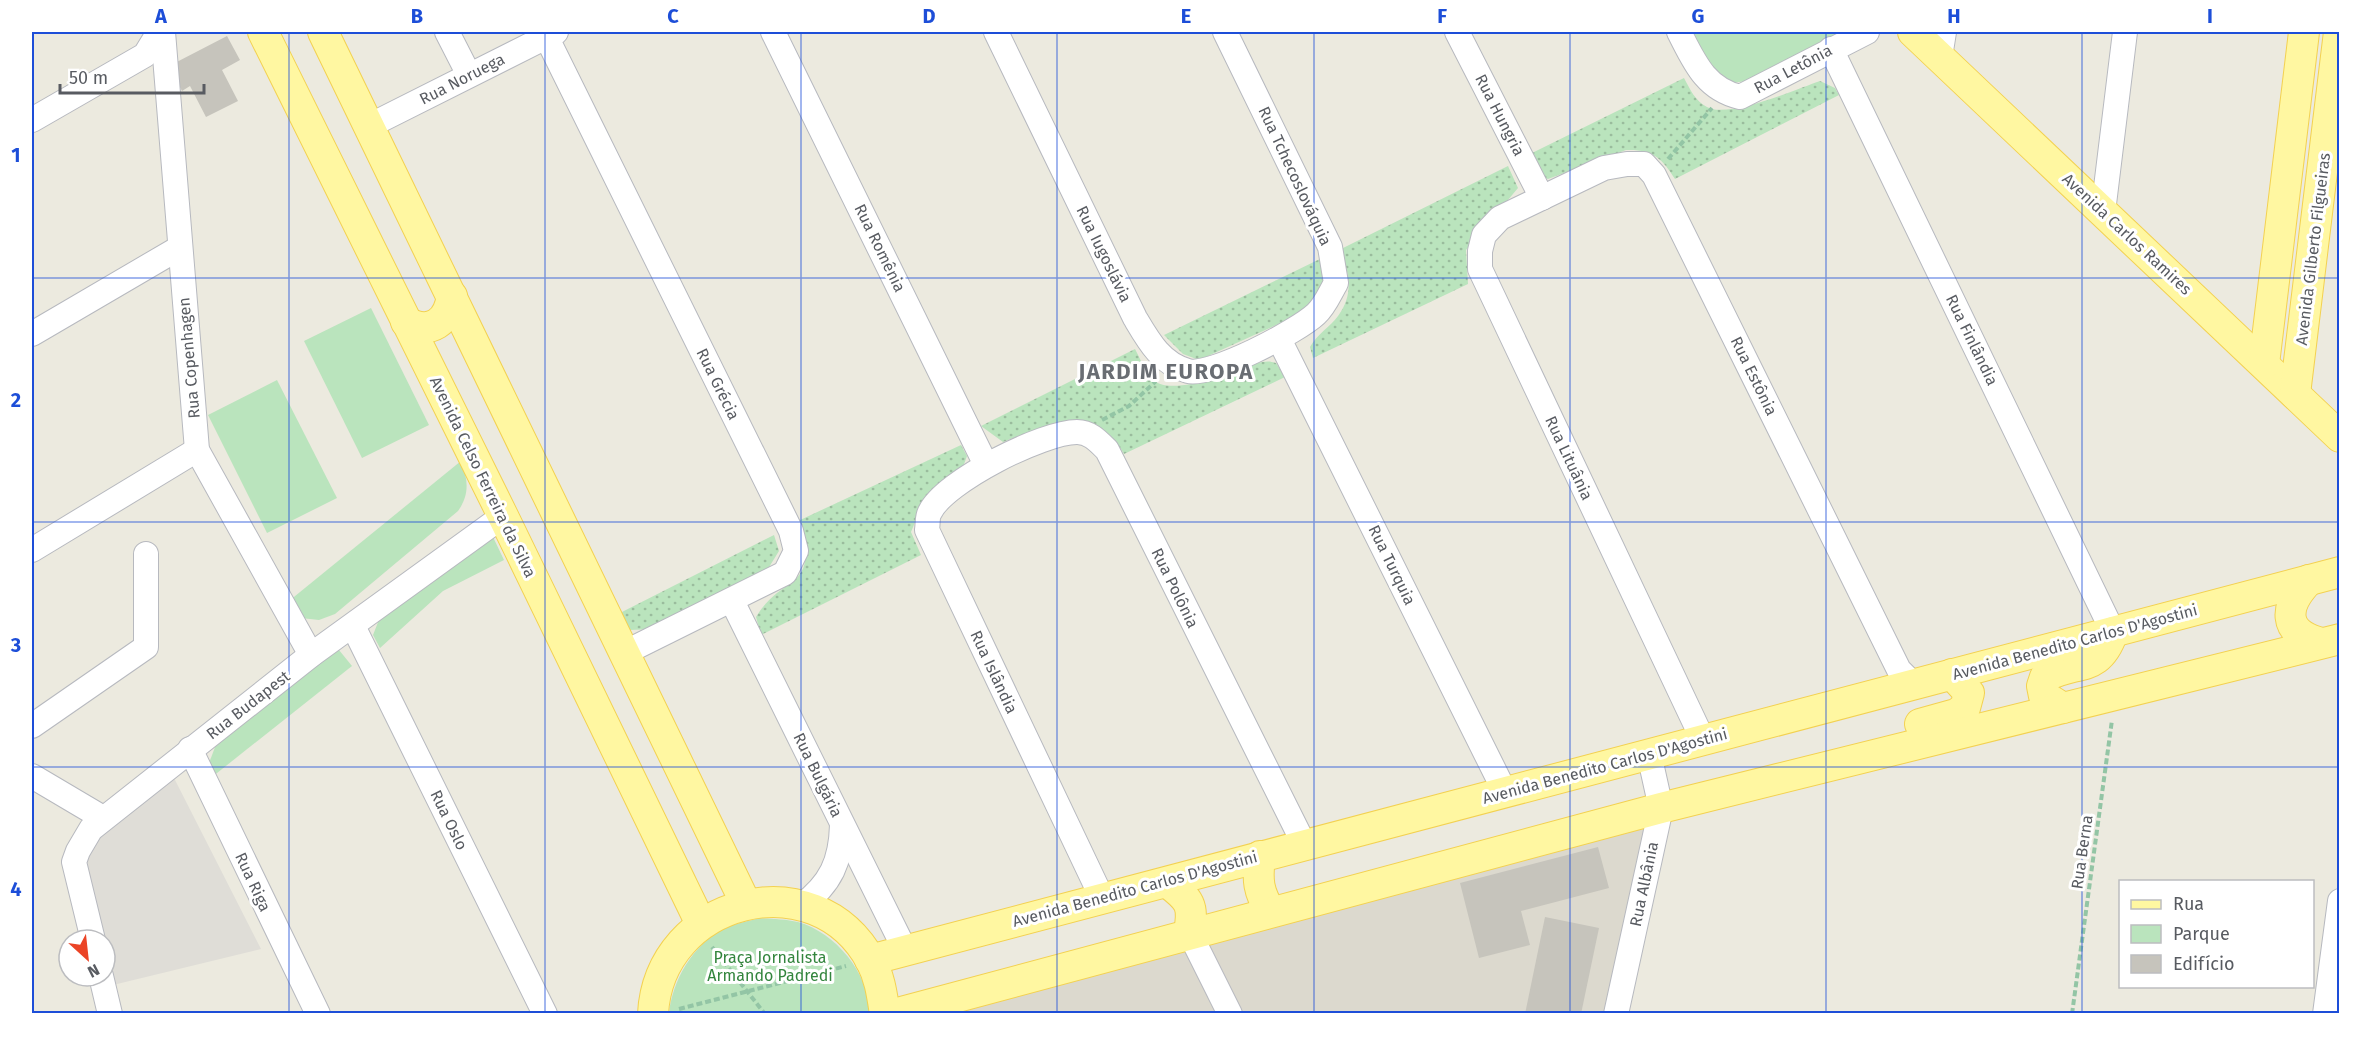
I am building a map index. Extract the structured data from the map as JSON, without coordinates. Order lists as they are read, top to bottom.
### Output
{
  "streets": {
    "main road": [
      "Avenida Carlos Ramires",
      "Avenida Gilberto Filgueiras",
      "Avenida Celso Ferreira da Silva",
      "Avenida Benedito Carlos D'Agostini"
    ],
    "street": [
      "Rua Letônia",
      "Rua Noruega",
      "Rua Hungria",
      "Rua Tchecoslováquia",
      "Rua Romênia",
      "Rua Iugoslávia",
      "Rua Finlândia",
      "Rua Copenhagen",
      "Rua Estônia",
      "Rua Grécia",
      "Rua Lituânia",
      "Rua Turquia",
      "Rua Polônia",
      "Rua Islândia",
      "Rua Budapest",
      "Rua Bulgária",
      "Rua Oslo",
      "Rua Riga",
      "Rua Albânia"
    ],
    "path": ["Rua Berna"]
  },
  "crossings": [
    ["Rua Letônia", "Rua Finlândia"],
    ["Rua Noruega", "Rua Grécia"],
    ["Rua Hungria", "Rua Lituânia"],
    ["Rua Tchecoslováquia", "Rua Iugoslávia"],
    ["Rua Tchecoslováquia", "Rua Turquia"],
    ["Avenida Carlos Ramires", "Avenida Gilberto Filgueiras"],
    ["Rua Romênia", "Rua Islândia"],
    ["Rua Iugoslávia", "Rua Turquia"],
    ["Rua Finlândia", "Avenida Benedito Carlos D'Agostini"],
    ["Rua Copenhagen", "Rua Budapest"],
    ["Rua Estônia", "Avenida Benedito Carlos D'Agostini"],
    ["Rua Grécia", "Rua Bulgária"],
    ["Rua Lituânia", "Avenida Benedito Carlos D'Agostini"],
    ["Avenida Celso Ferreira da Silva", "Rua Budapest"],
    ["Rua Turquia", "Avenida Benedito Carlos D'Agostini"],
    ["Rua Polônia", "Avenida Benedito Carlos D'Agostini"],
    ["Avenida Benedito Carlos D'Agostini", "Rua Islândia"],
    ["Avenida Benedito Carlos D'Agostini", "Rua Bulgária"],
    ["Avenida Benedito Carlos D'Agostini", "Rua Albânia"],
    ["Rua Budapest", "Rua Oslo"],
    ["Rua Budapest", "Rua Riga"]
  ],
  "districts": ["JARDIM EUROPA"],
  "parks": ["Praça Jornalista Armando Padredi"],
  "legend": ["Rua", "Parque", "Edifício"],
  "scale_bar": "50 m",
  "north": "bottom right",
  "grid": {
    "columns": [
      "A",
      "B",
      "C",
      "D",
      "E",
      "F",
      "G",
      "H",
      "I"
    ],
    "rows": [
      "1",
      "2",
      "3",
      "4"
    ]
  }
}
